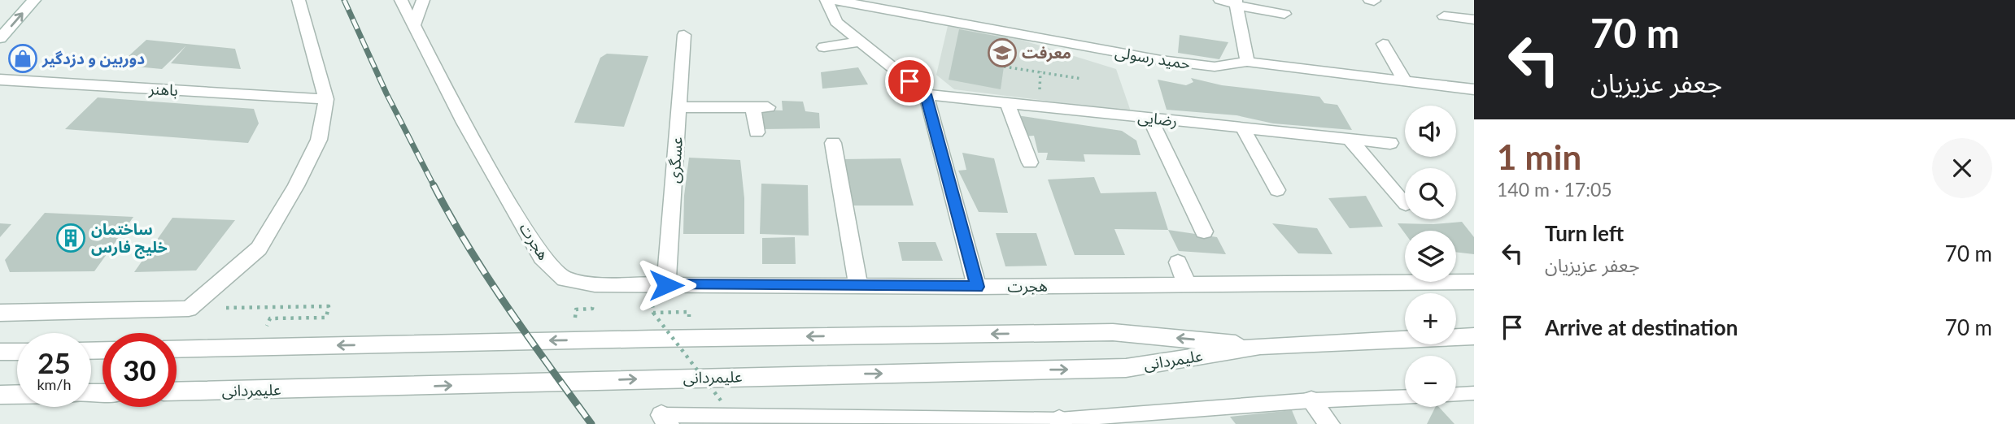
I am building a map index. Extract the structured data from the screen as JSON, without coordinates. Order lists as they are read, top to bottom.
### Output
{
  "streets": {
    "street": [
      "حمید رسولی",
      "باهنر",
      "رضایی",
      "عسگری",
      "هجرت",
      "علیمردانی"
    ]
  },
  "crossings": [
    ["عسگری", "هجرت"]
  ],
  "places": {
    "school or university": ["معرفت"],
    "shop": ["دوربین و دزدگیر"],
    "building": ["ساختمان خلیج فارس"]
  },
  "page": {
    "turn": ["70 m", "جعفر عزیزیان"],
    "map_buttons": ["+", "−"],
    "heading": ["1 min", "140 m · 17:05"],
    "list": [
      {
        "name": "Turn left",
        "note": "جعفر عزیزیان",
        "value": "70 m"
      },
      {
        "name": "Arrive at destination",
        "value": "70 m"
      }
    ],
    "speed": "25 km/h",
    "limit": "30"
  }
}
